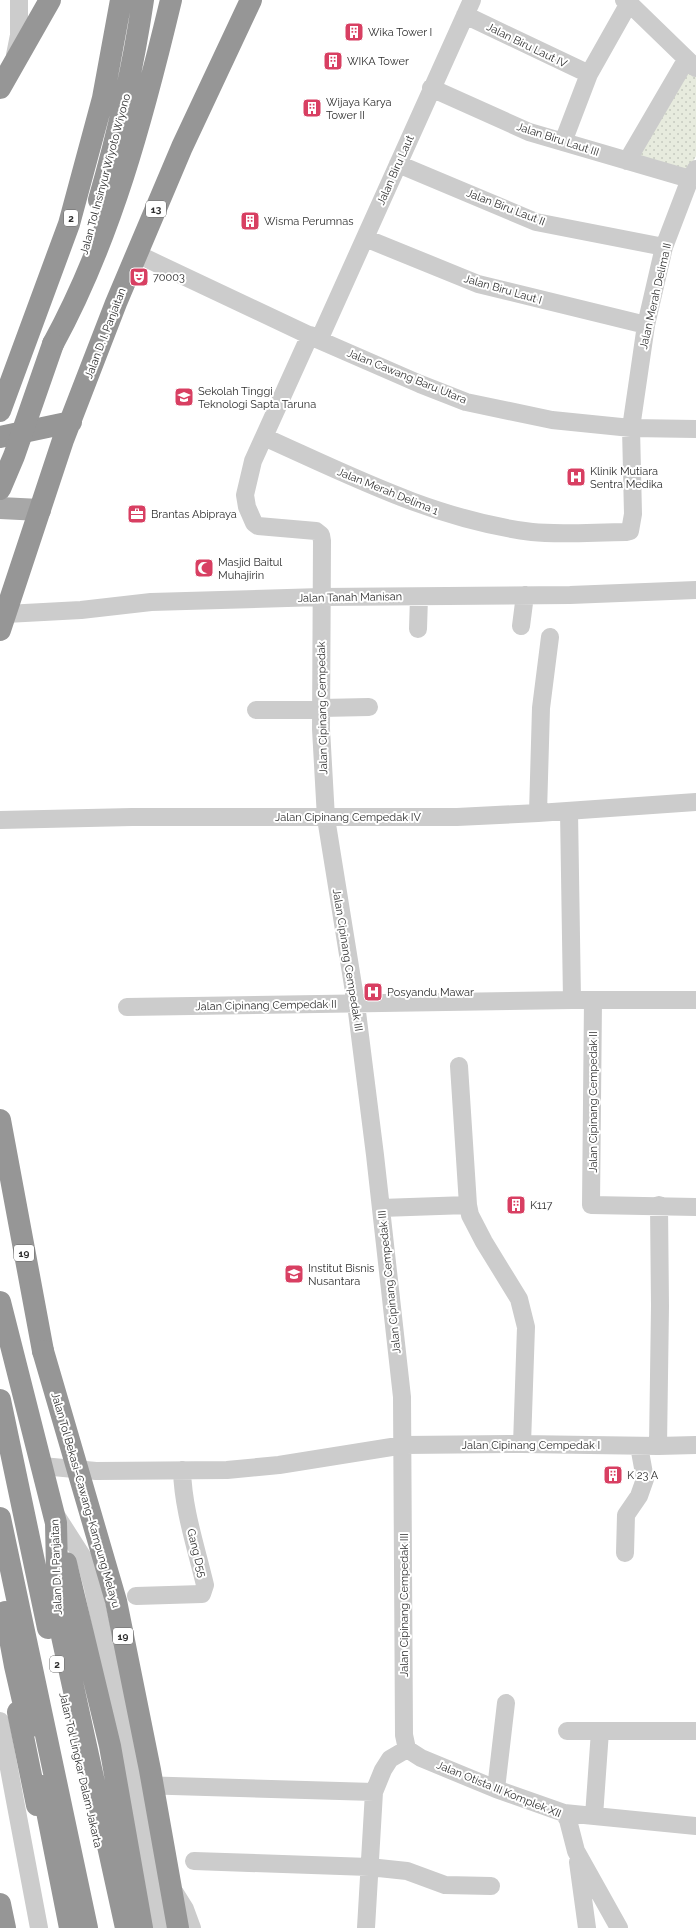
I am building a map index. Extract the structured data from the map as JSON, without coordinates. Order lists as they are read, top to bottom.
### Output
{
  "streets": {
    "highway": [
      "Jalan Tol Insinyur Wiyoto Wiyono",
      "13",
      "2",
      "Jalan D. I. Panjaitan",
      "19",
      "Jalan Tol Bekasi–Cawang–Kampung Melayu",
      "Jalan Tol Lingkar Dalam Jakarta"
    ],
    "street": [
      "Jalan Biru Laut IV",
      "Jalan Biru Laut III",
      "Jalan Biru Laut",
      "Jalan Biru Laut II",
      "Jalan Biru Laut I",
      "Jalan Merah Delima II",
      "Jalan Cawang Baru Utara",
      "Jalan Merah Delima 1",
      "Jalan Tanah Manisan",
      "Jalan Cipinang Cempedak",
      "Jalan Cipinang Cempedak IV",
      "Jalan Cipinang Cempedak III",
      "Jalan Cipinang Cempedak II",
      "Jalan Cipinang Cempedak I",
      "Gang D55",
      "Jalan Otista III Komplek XII"
    ]
  },
  "crossings": [
    ["Jalan Biru Laut IV", "Jalan Biru Laut"],
    ["Jalan Biru Laut III", "Jalan Biru Laut"],
    ["Jalan Biru Laut III", "Jalan Merah Delima II"],
    ["Jalan Biru Laut", "Jalan Biru Laut II"],
    ["Jalan Biru Laut", "Jalan Biru Laut I"],
    ["Jalan Biru Laut", "Jalan Cawang Baru Utara"],
    ["Jalan Biru Laut", "Jalan Merah Delima 1"],
    ["Jalan Biru Laut", "Jalan Cipinang Cempedak"],
    ["Jalan Tol Insinyur Wiyoto Wiyono", "2"],
    ["Jalan Biru Laut II", "Jalan Merah Delima II"],
    ["Jalan Biru Laut I", "Jalan Merah Delima II"],
    ["Jalan Merah Delima II", "Jalan Cawang Baru Utara"],
    ["Jalan Merah Delima II", "Jalan Merah Delima 1"],
    ["Jalan D. I. Panjaitan", "Jalan Cawang Baru Utara"],
    ["Jalan D. I. Panjaitan", "Jalan Tanah Manisan"],
    ["Jalan D. I. Panjaitan", "Jalan Cipinang Cempedak I"],
    ["Jalan Cawang Baru Utara", "Jalan Merah Delima 1"],
    ["Jalan Merah Delima 1", "Jalan Cipinang Cempedak"],
    ["Jalan Tanah Manisan", "Jalan Cipinang Cempedak"],
    ["Jalan Cipinang Cempedak", "Jalan Cipinang Cempedak IV"],
    ["Jalan Cipinang Cempedak", "Jalan Cipinang Cempedak III"],
    ["Jalan Cipinang Cempedak IV", "Jalan Cipinang Cempedak III"],
    ["Jalan Cipinang Cempedak III", "Jalan Cipinang Cempedak II"],
    ["Jalan Cipinang Cempedak III", "Jalan Cipinang Cempedak I"],
    ["Jalan Cipinang Cempedak III", "Jalan Otista III Komplek XII"],
    ["Jalan Cipinang Cempedak I", "Gang D55"]
  ],
  "places": {
    "building": [
      "Wika Tower I",
      "WIKA Tower",
      "Wijaya Karya Tower II",
      "Wisma Perumnas",
      "K117",
      "K 23 A"
    ],
    "theatre": ["70003"],
    "school or university": ["Sekolah Tinggi Teknologi Sapta Taruna", "Institut Bisnis Nusantara"],
    "hospital": ["Klinik Mutiara Sentra Medika", "Posyandu Mawar"],
    "office": ["Brantas Abipraya"],
    "mosque": ["Masjid Baitul Muhajirin"]
  }
}
